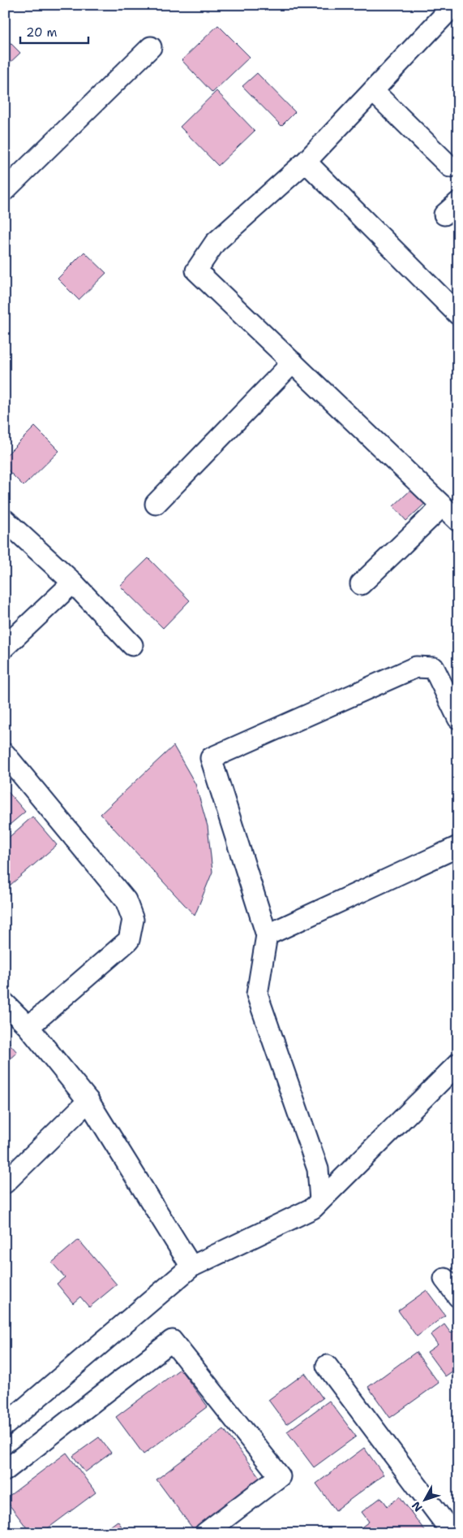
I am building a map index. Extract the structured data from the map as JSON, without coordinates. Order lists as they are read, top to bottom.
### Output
{
  "scale_bar": "20 m",
  "north": "bottom left"
}
